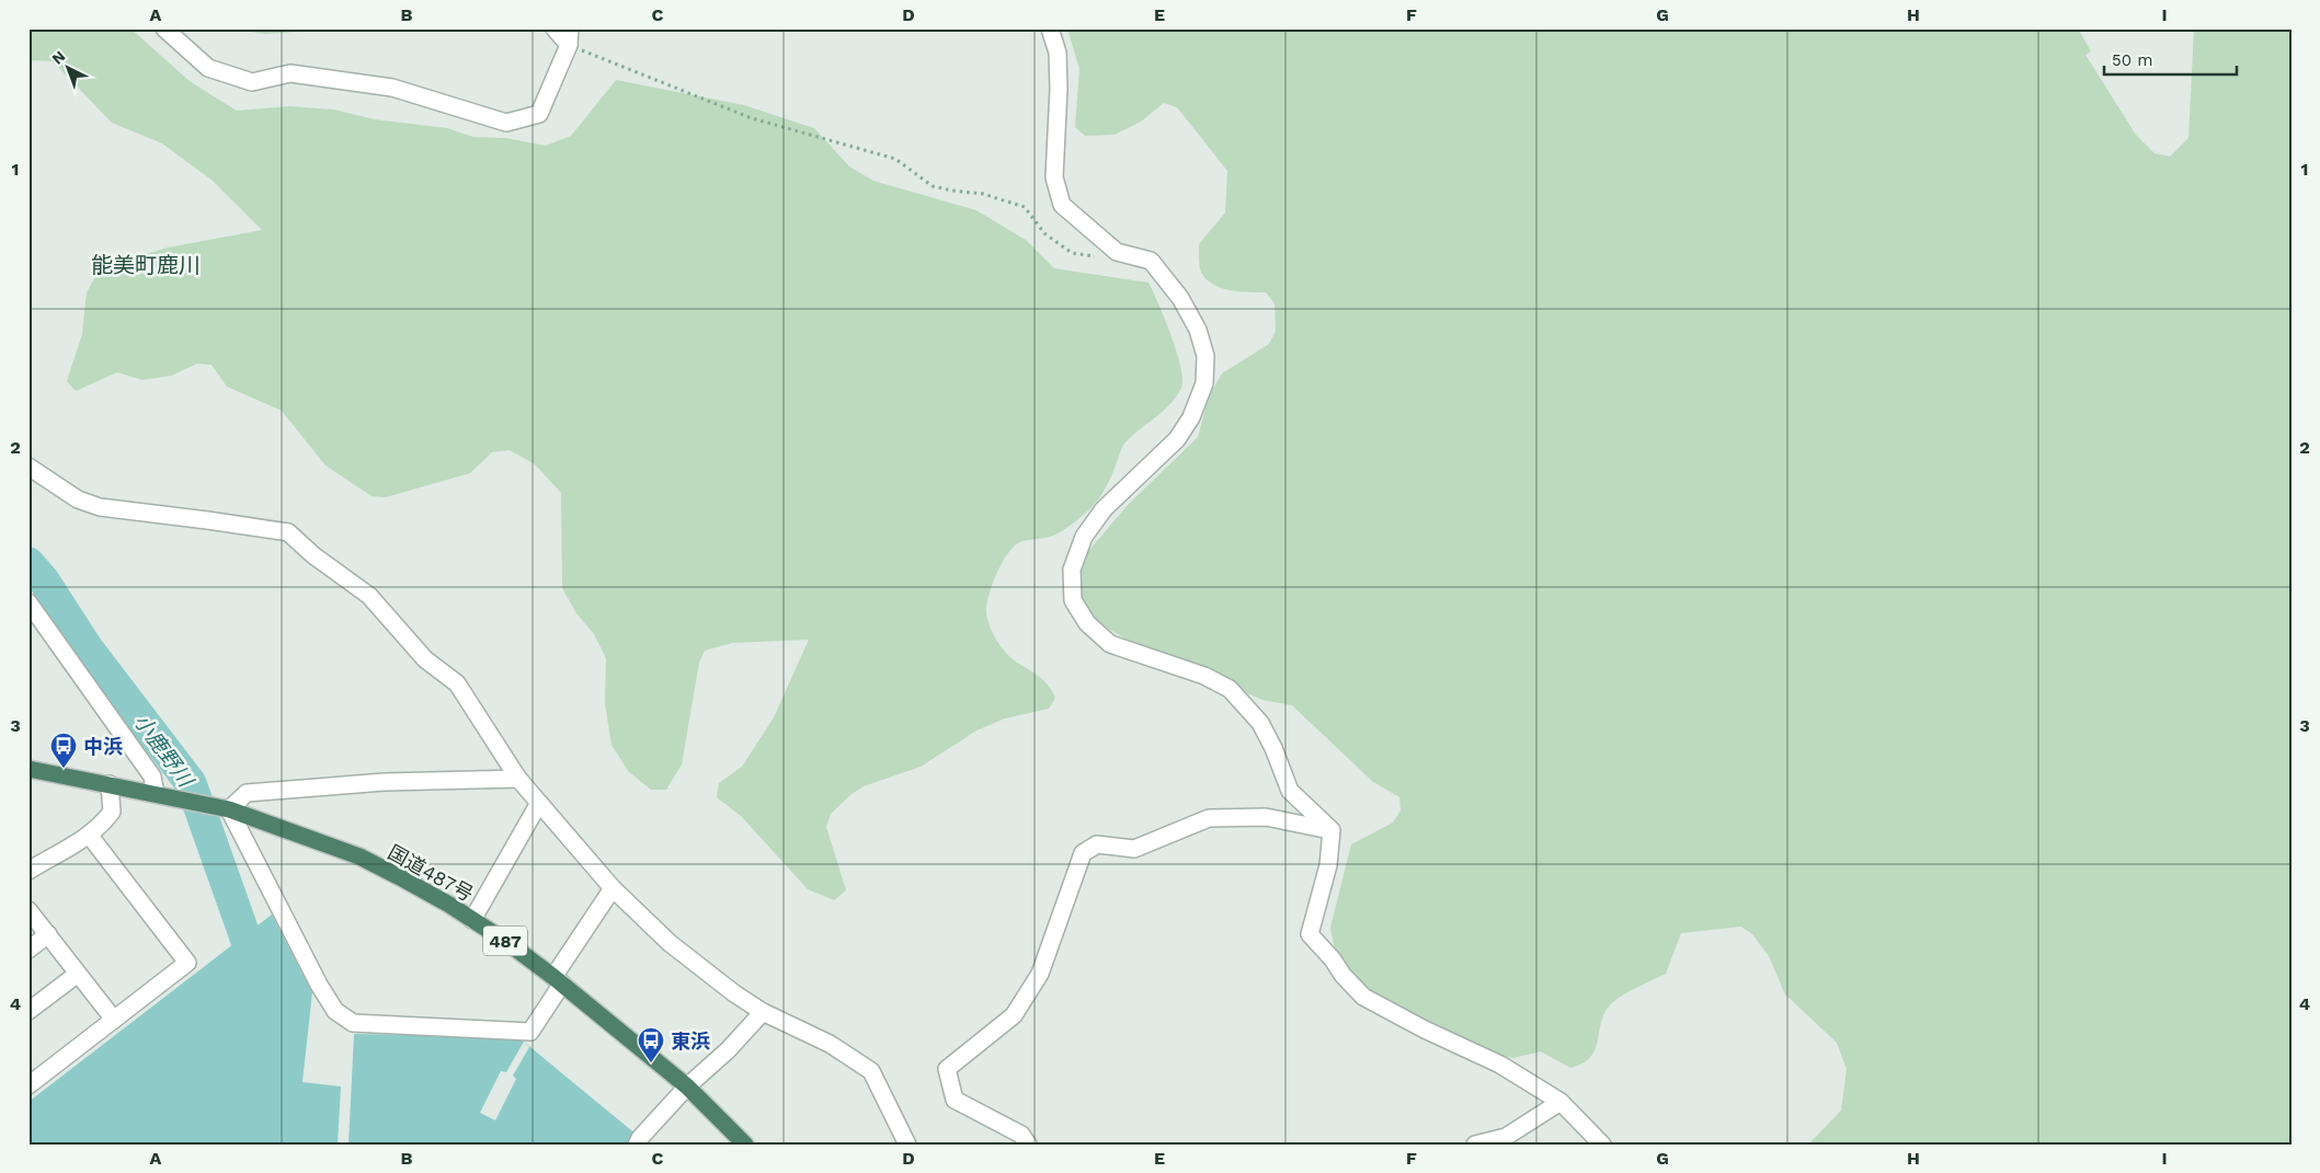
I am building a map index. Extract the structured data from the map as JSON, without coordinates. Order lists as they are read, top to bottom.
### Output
{
  "streets": {
    "highway": ["国道487号", "487"]
  },
  "districts": ["能美町鹿川"],
  "water": ["小鹿野川"],
  "places": {
    "bus stop": ["中浜", "東浜"]
  },
  "scale_bar": "50 m",
  "north": "top left",
  "grid": {
    "columns": [
      "A",
      "B",
      "C",
      "D",
      "E",
      "F",
      "G",
      "H",
      "I"
    ],
    "rows": [
      "1",
      "2",
      "3",
      "4"
    ]
  }
}
